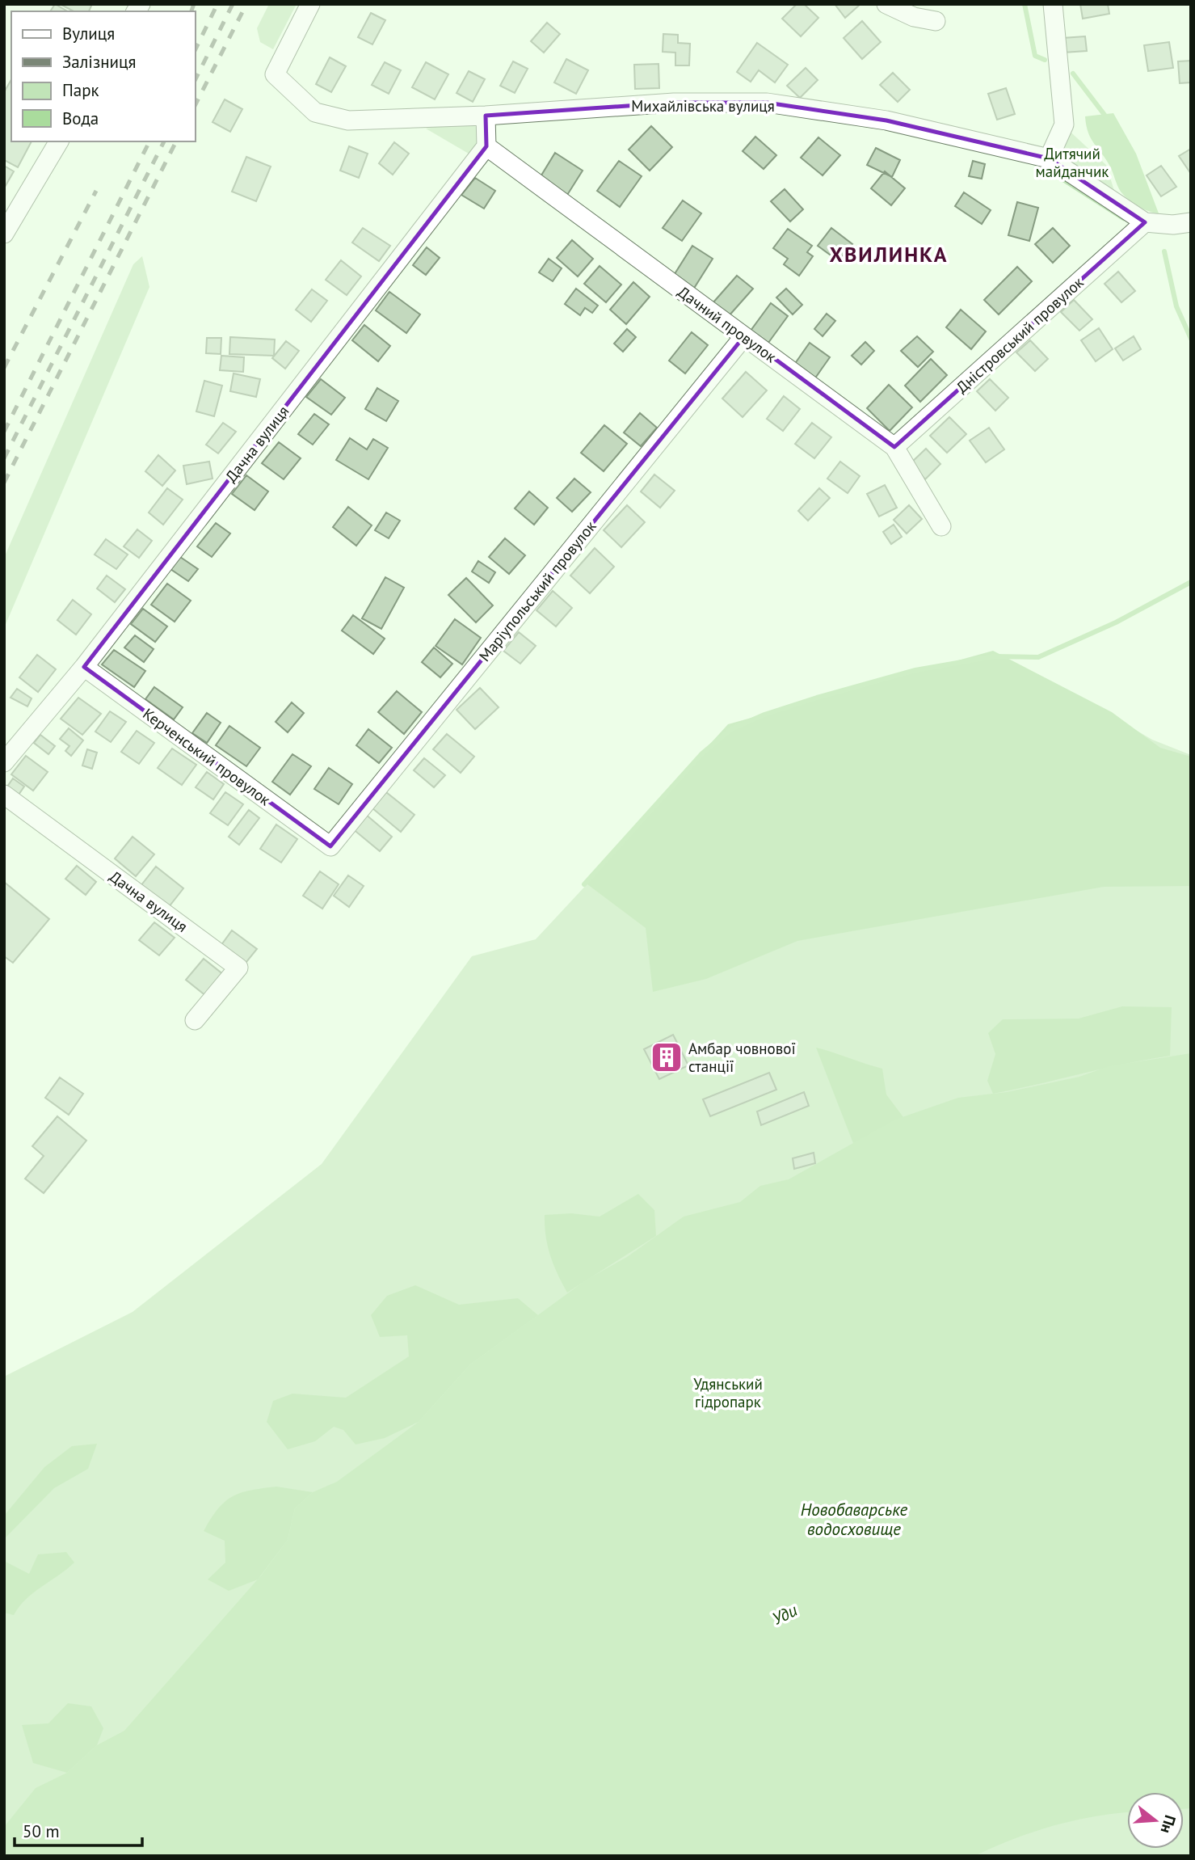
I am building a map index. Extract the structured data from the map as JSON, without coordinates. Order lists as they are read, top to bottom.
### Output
{
  "streets": {
    "street": [
      "Михайлівська вулиця",
      "Дачний провулок",
      "Дністровський провулок",
      "Дачна вулиця",
      "Маріупольський провулок",
      "Керченський провулок"
    ]
  },
  "crossings": [
    ["Михайлівська вулиця", "Дністровський провулок"],
    ["Дачний провулок", "Дністровський провулок"],
    ["Дачний провулок", "Дачна вулиця"],
    ["Дачний провулок", "Маріупольський провулок"],
    ["Дачна вулиця", "Керченський провулок"],
    ["Маріупольський провулок", "Керченський провулок"]
  ],
  "districts": ["ХВИЛИНКА"],
  "water": ["Новобаварське водосховище", "Уди"],
  "parks": ["Дитячий майданчик", "Удянський гідропарк"],
  "places": {
    "building": ["Амбар човнової станції"]
  },
  "legend": [
    "Вулиця",
    "Залізниця",
    "Парк",
    "Вода"
  ],
  "scale_bar": "50 m",
  "north": "right"
}
